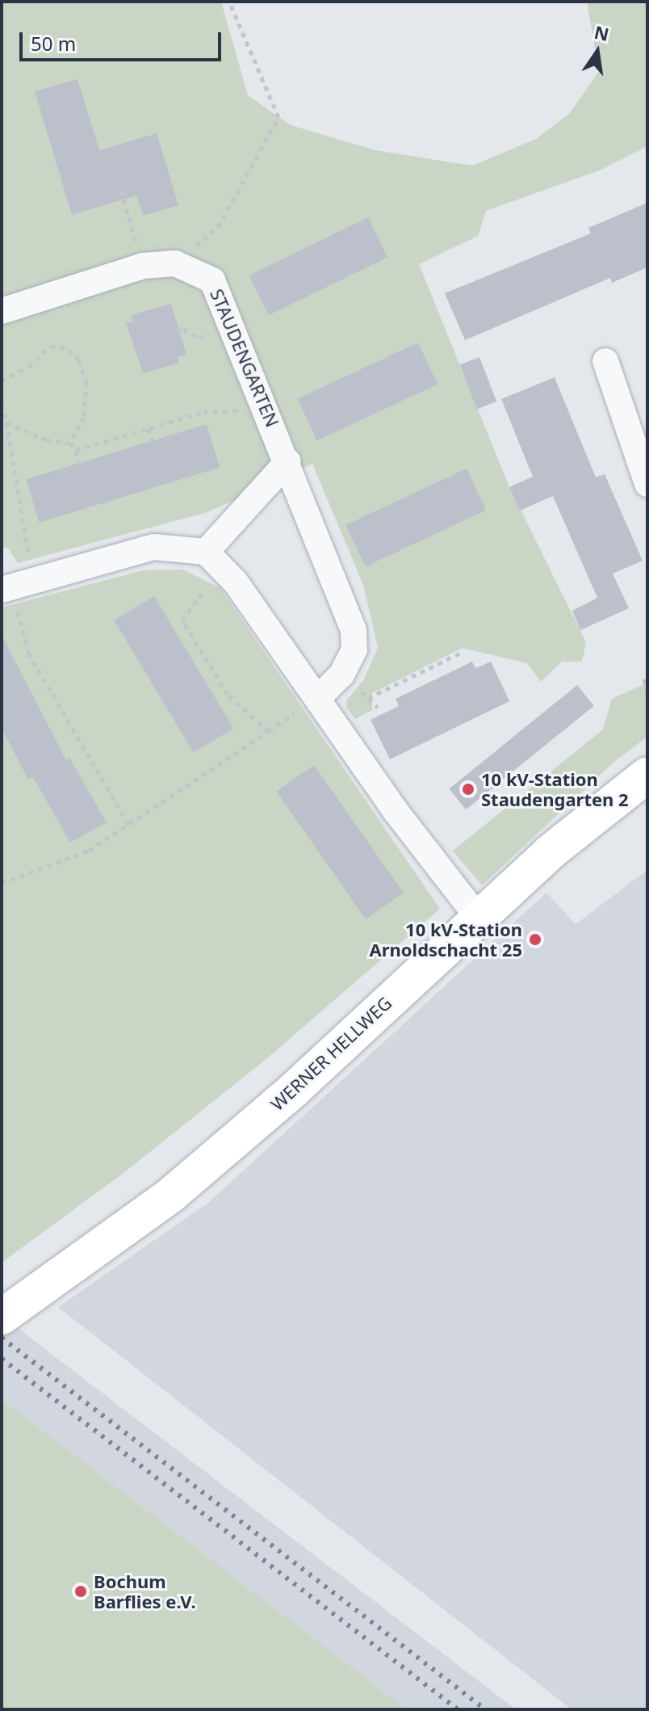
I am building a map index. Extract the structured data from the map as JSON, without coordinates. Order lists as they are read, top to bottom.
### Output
{
  "streets": {
    "main road": ["WERNER HELLWEG"],
    "street": ["STAUDENGARTEN"]
  },
  "places": ["10 kV-Station Staudengarten 2", "10 kV-Station Arnoldschacht 25", "Bochum Barflies e.V."],
  "scale_bar": "50 m",
  "north": "top"
}
